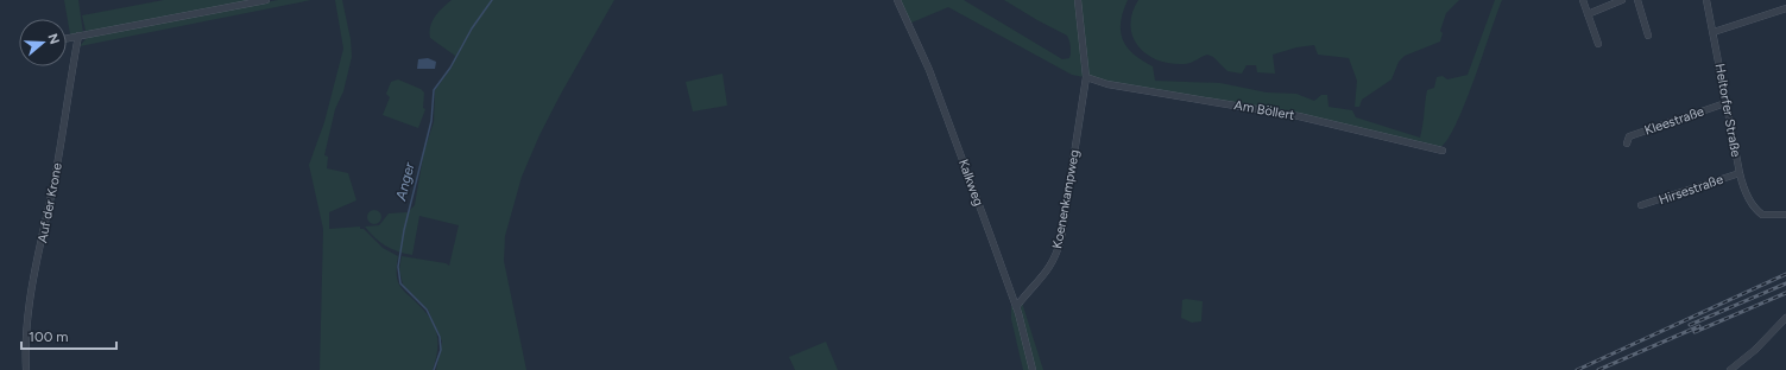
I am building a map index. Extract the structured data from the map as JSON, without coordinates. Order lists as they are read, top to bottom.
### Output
{
  "streets": {
    "street": [
      "Am Böllert",
      "Heltorfer Straße",
      "Kleestraße",
      "Kalkweg",
      "Hirsestraße",
      "Koenenkampweg",
      "Auf der Krone"
    ]
  },
  "crossings": [
    ["Am Böllert", "Koenenkampweg"],
    ["Heltorfer Straße", "Kleestraße"],
    ["Heltorfer Straße", "Hirsestraße"],
    ["Kalkweg", "Koenenkampweg"]
  ],
  "water": ["Anger"],
  "scale_bar": "100 m",
  "north": "right"
}
